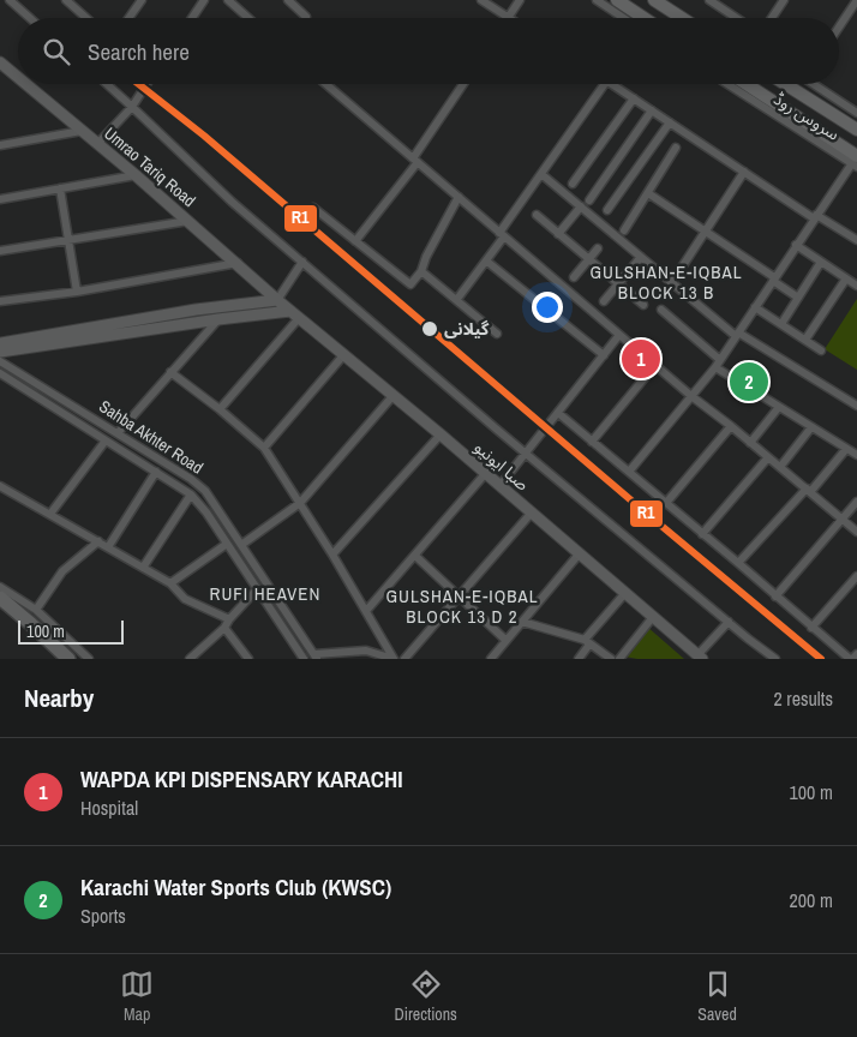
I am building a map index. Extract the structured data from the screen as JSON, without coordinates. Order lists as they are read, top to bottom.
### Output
{
  "streets": {
    "main road": ["Umrao Tariq Road", "صبا ایونیو"],
    "street": ["سروس روڈ", "Sahba Akhter Road"]
  },
  "crossings": [
    ["Umrao Tariq Road", "صبا ایونیو"]
  ],
  "districts": ["GULSHAN-E-IQBAL BLOCK 13 B", "RUFI HEAVEN", "GULSHAN-E-IQBAL BLOCK 13 D 2"],
  "places": ["گیلانی"],
  "lines": ["transit line R1"],
  "scale_bar": "100 m",
  "page": {
    "search": "Search here",
    "pins": ["1", "2"],
    "scale": "100 m",
    "heading": ["Nearby", "2 results"],
    "list": [
      {
        "mark": "1",
        "name": "WAPDA KPI DISPENSARY KARACHI",
        "note": "Hospital",
        "value": "100 m"
      },
      {
        "mark": "2",
        "name": "Karachi Water Sports Club (KWSC)",
        "note": "Sports",
        "value": "200 m"
      }
    ],
    "nav": ["Map", "Directions", "Saved"]
  }
}
